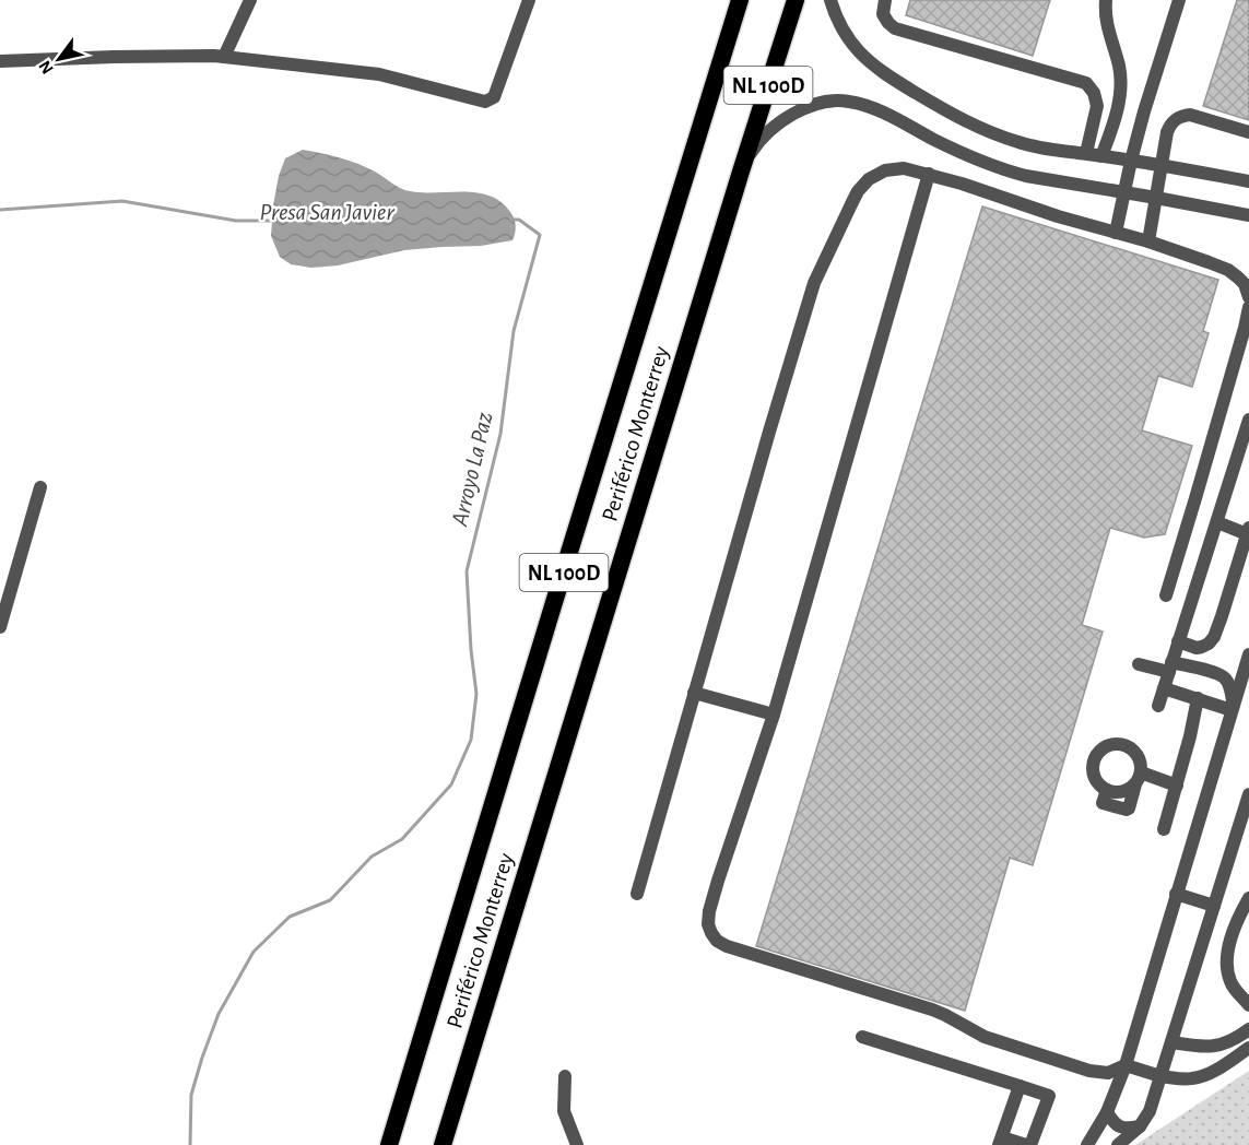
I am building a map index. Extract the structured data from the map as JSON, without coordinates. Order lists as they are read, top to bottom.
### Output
{
  "streets": {
    "highway": ["NL 100D", "Periférico Monterrey"]
  },
  "water": ["Presa San Javier", "Arroyo La Paz"],
  "north": "bottom left"
}
